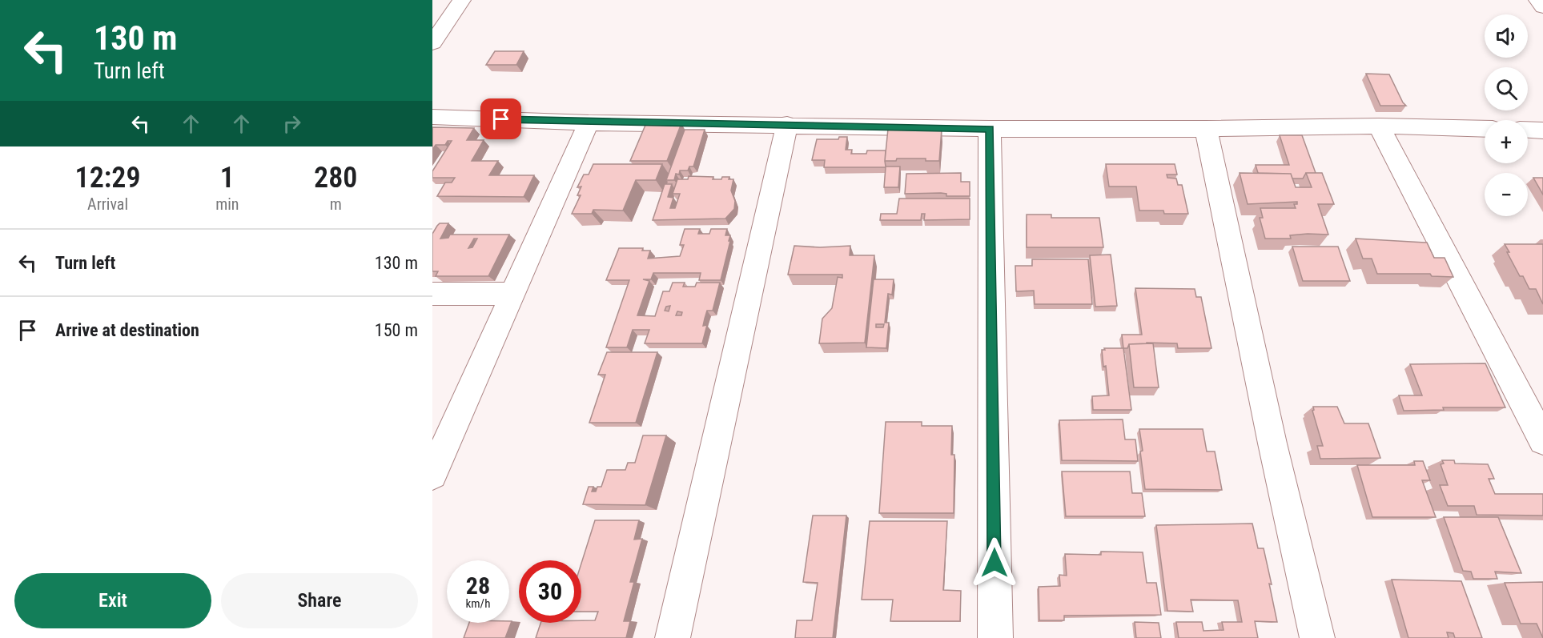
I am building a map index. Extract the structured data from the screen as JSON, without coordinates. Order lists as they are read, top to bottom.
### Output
{
  "page": {
    "turn": ["130 m", "Turn left"],
    "map_buttons": ["+", "−"],
    "eta": [
      "12:29",
      "Arrival",
      "1",
      "min",
      "280",
      "m"
    ],
    "list": [
      {
        "name": "Turn left",
        "value": "130 m"
      },
      {
        "name": "Arrive at destination",
        "value": "150 m"
      }
    ],
    "speed": "28 km/h",
    "limit": "30",
    "buttons": ["Exit", "Share"]
  }
}
